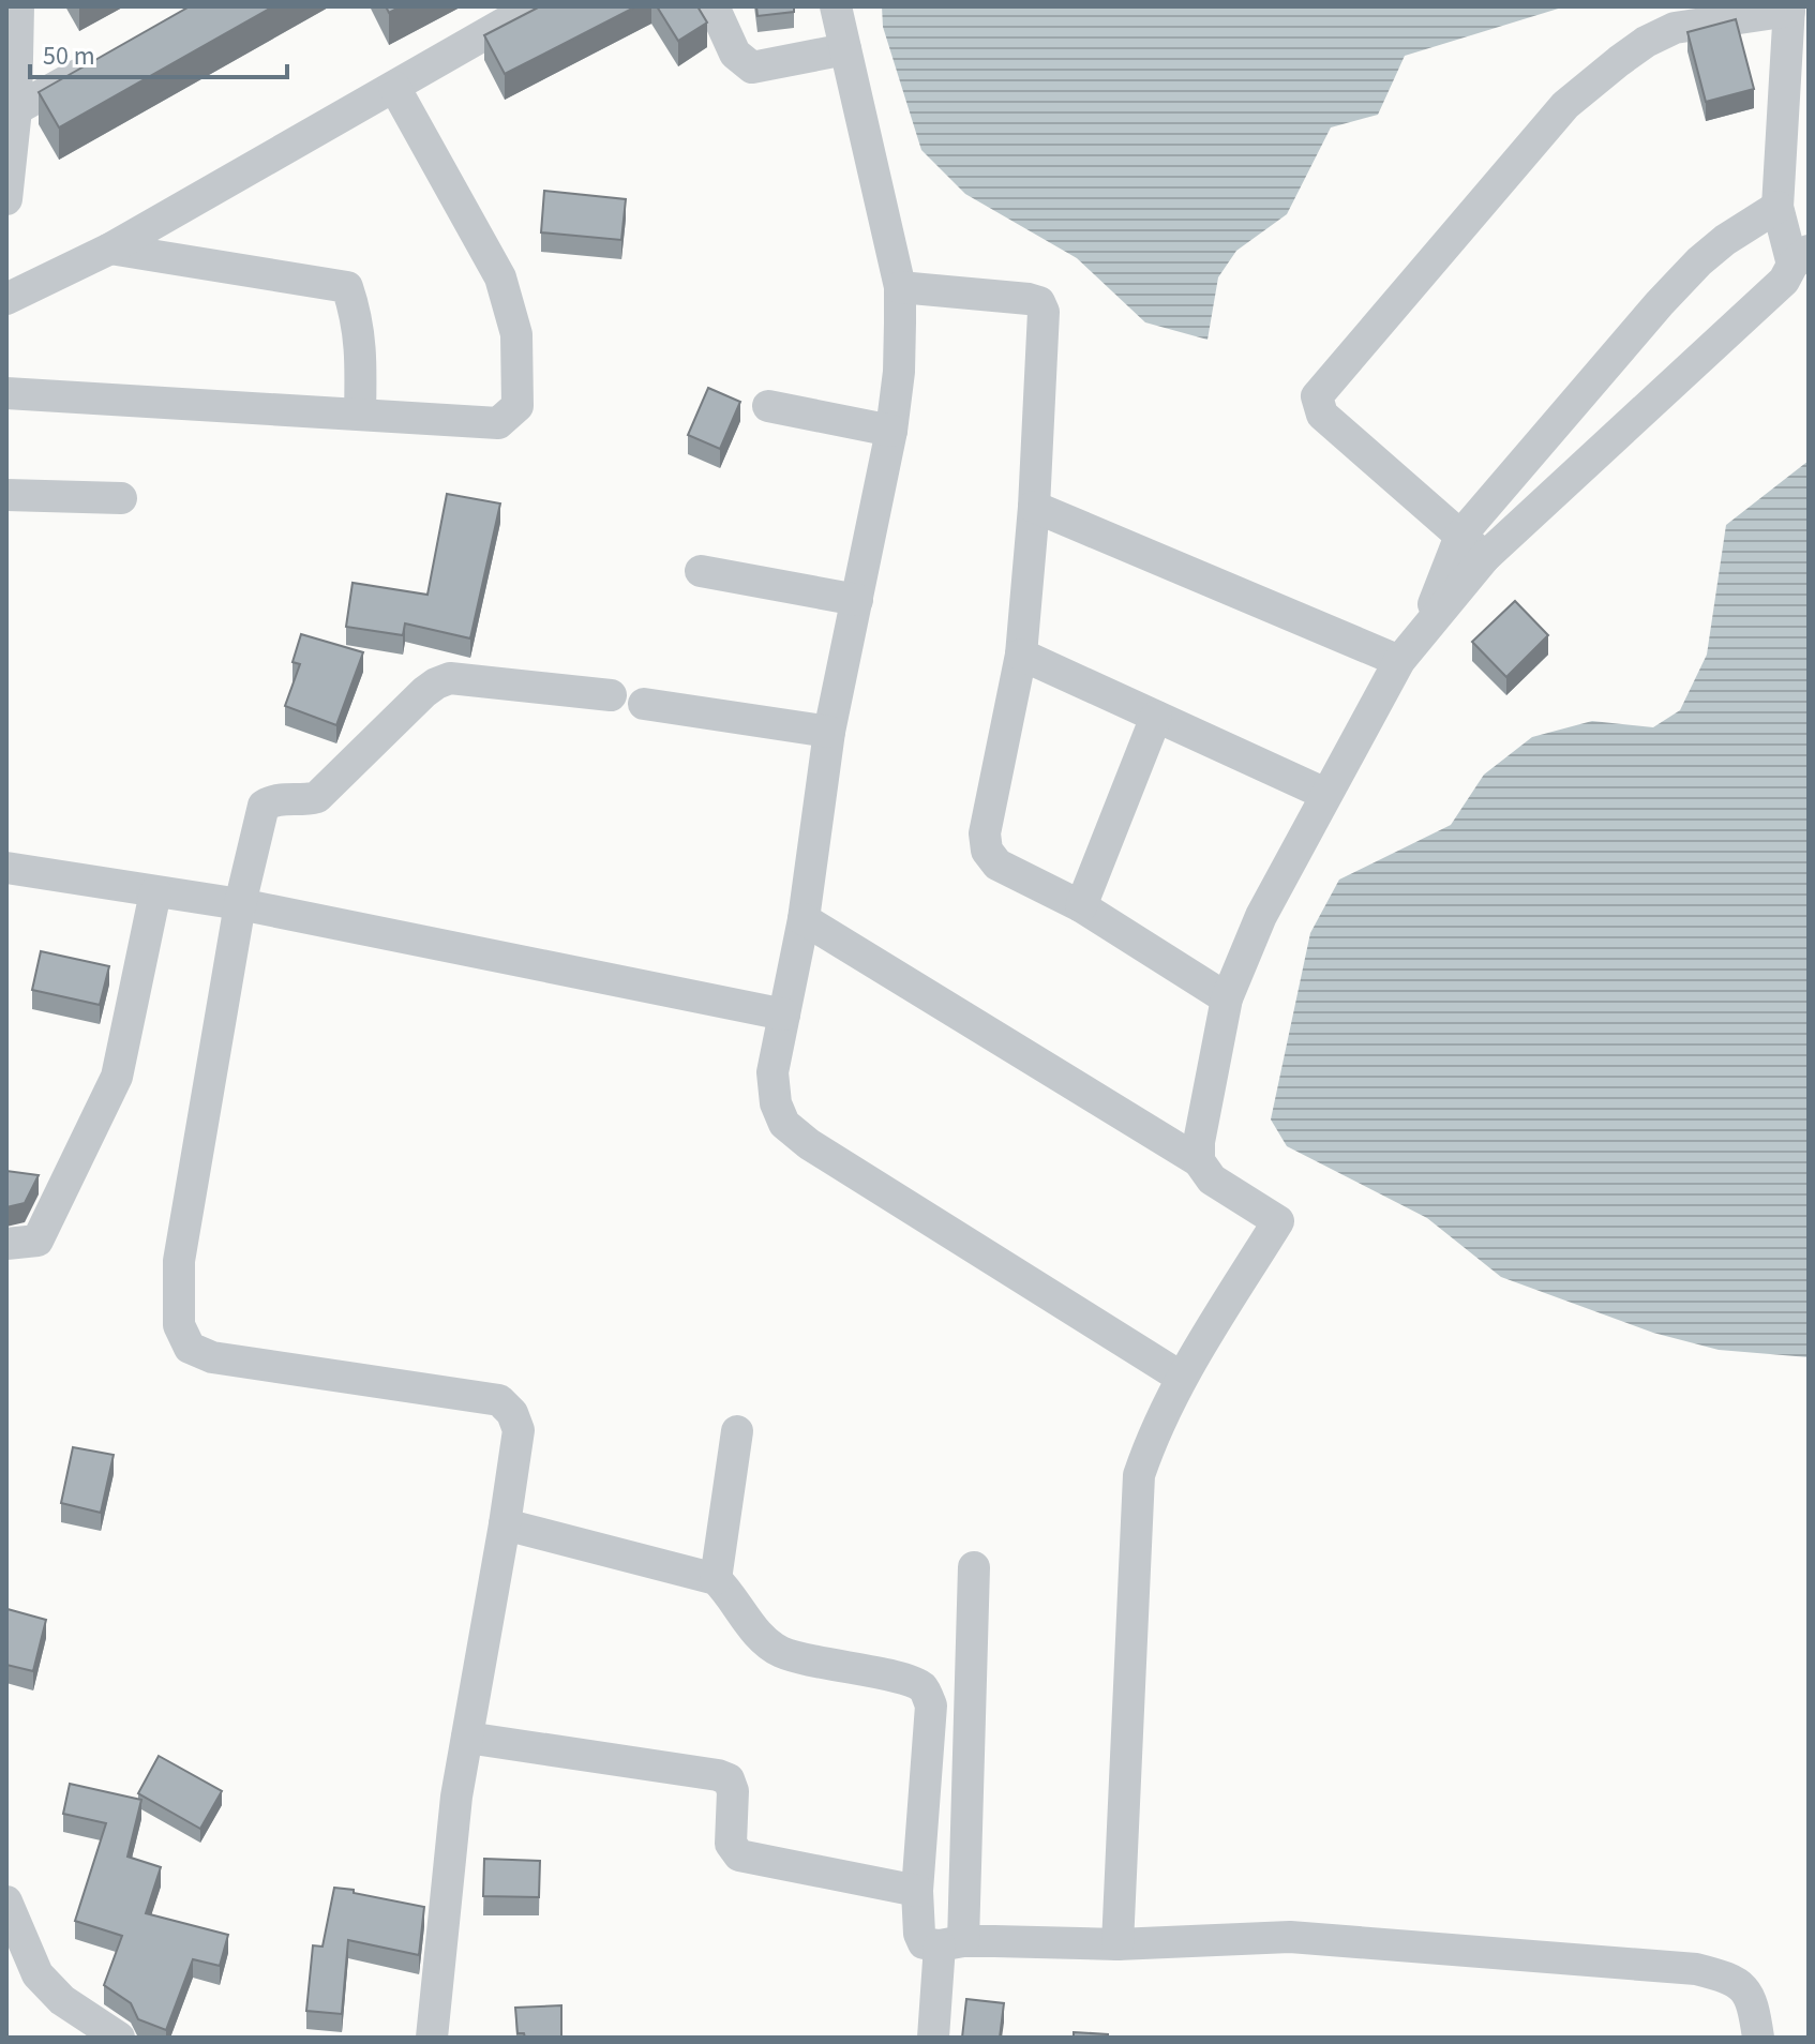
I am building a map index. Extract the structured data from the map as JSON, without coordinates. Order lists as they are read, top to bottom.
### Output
{
  "scale_bar": "50 m"
}
